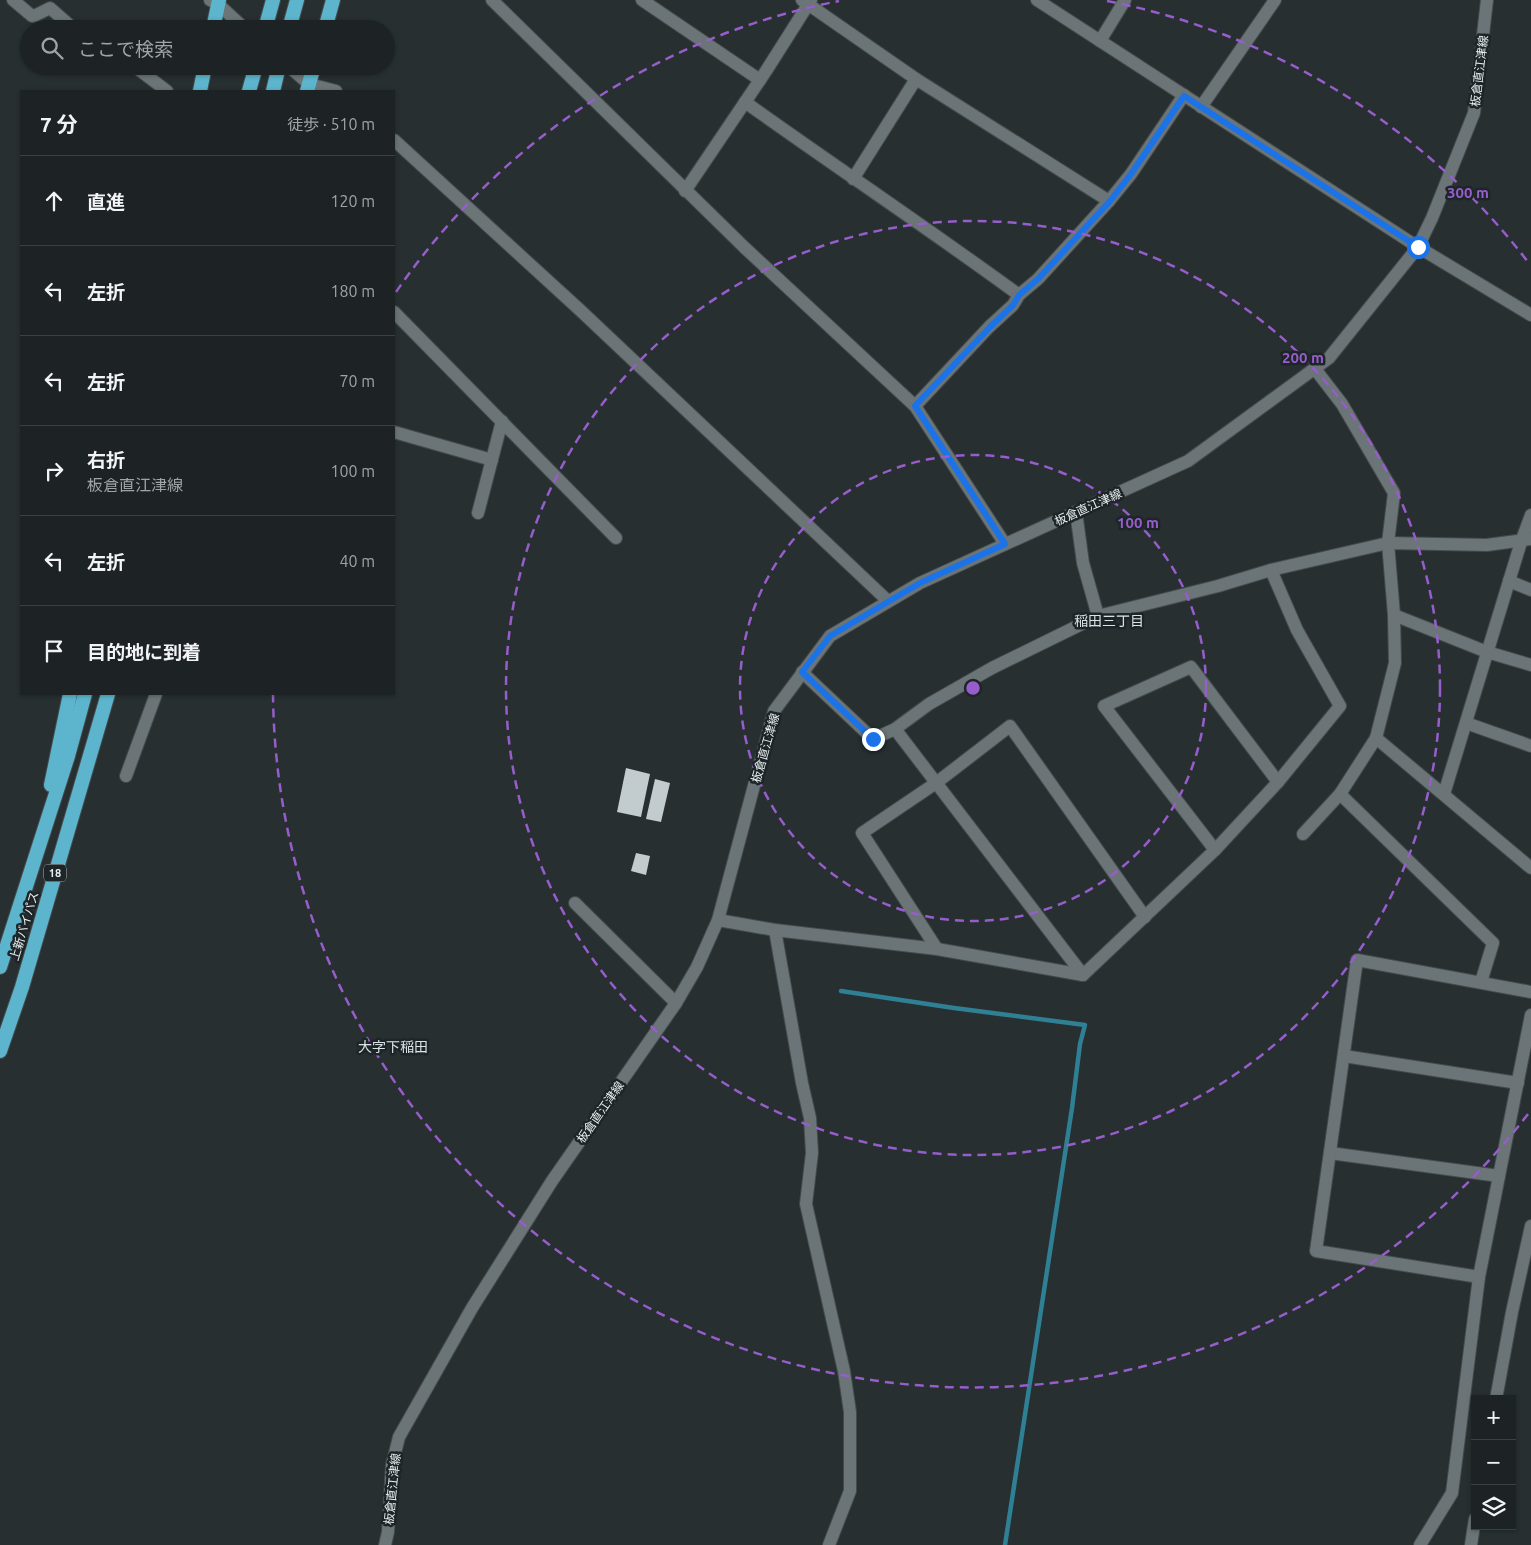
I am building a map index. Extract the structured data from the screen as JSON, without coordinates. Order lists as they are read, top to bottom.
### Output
{
  "streets": {
    "highway": ["18", "上新バイパス"],
    "street": ["板倉直江津線"]
  },
  "crossings": [
    ["18", "上新バイパス"]
  ],
  "districts": ["稲田三丁目", "大字下稲田"],
  "page": {
    "search": "ここで検索",
    "heading": ["7 分", "徒歩 · 510 m"],
    "list": [
      ["直進", "120 m"],
      ["左折", "180 m"],
      ["左折", "70 m"],
      ["右折", "板倉直江津線", "100 m"],
      ["左折", "40 m"],
      "目的地に到着"
    ],
    "map_buttons": ["+", "−"]
  },
  "rings": ["300 m", "200 m", "100 m"]
}
